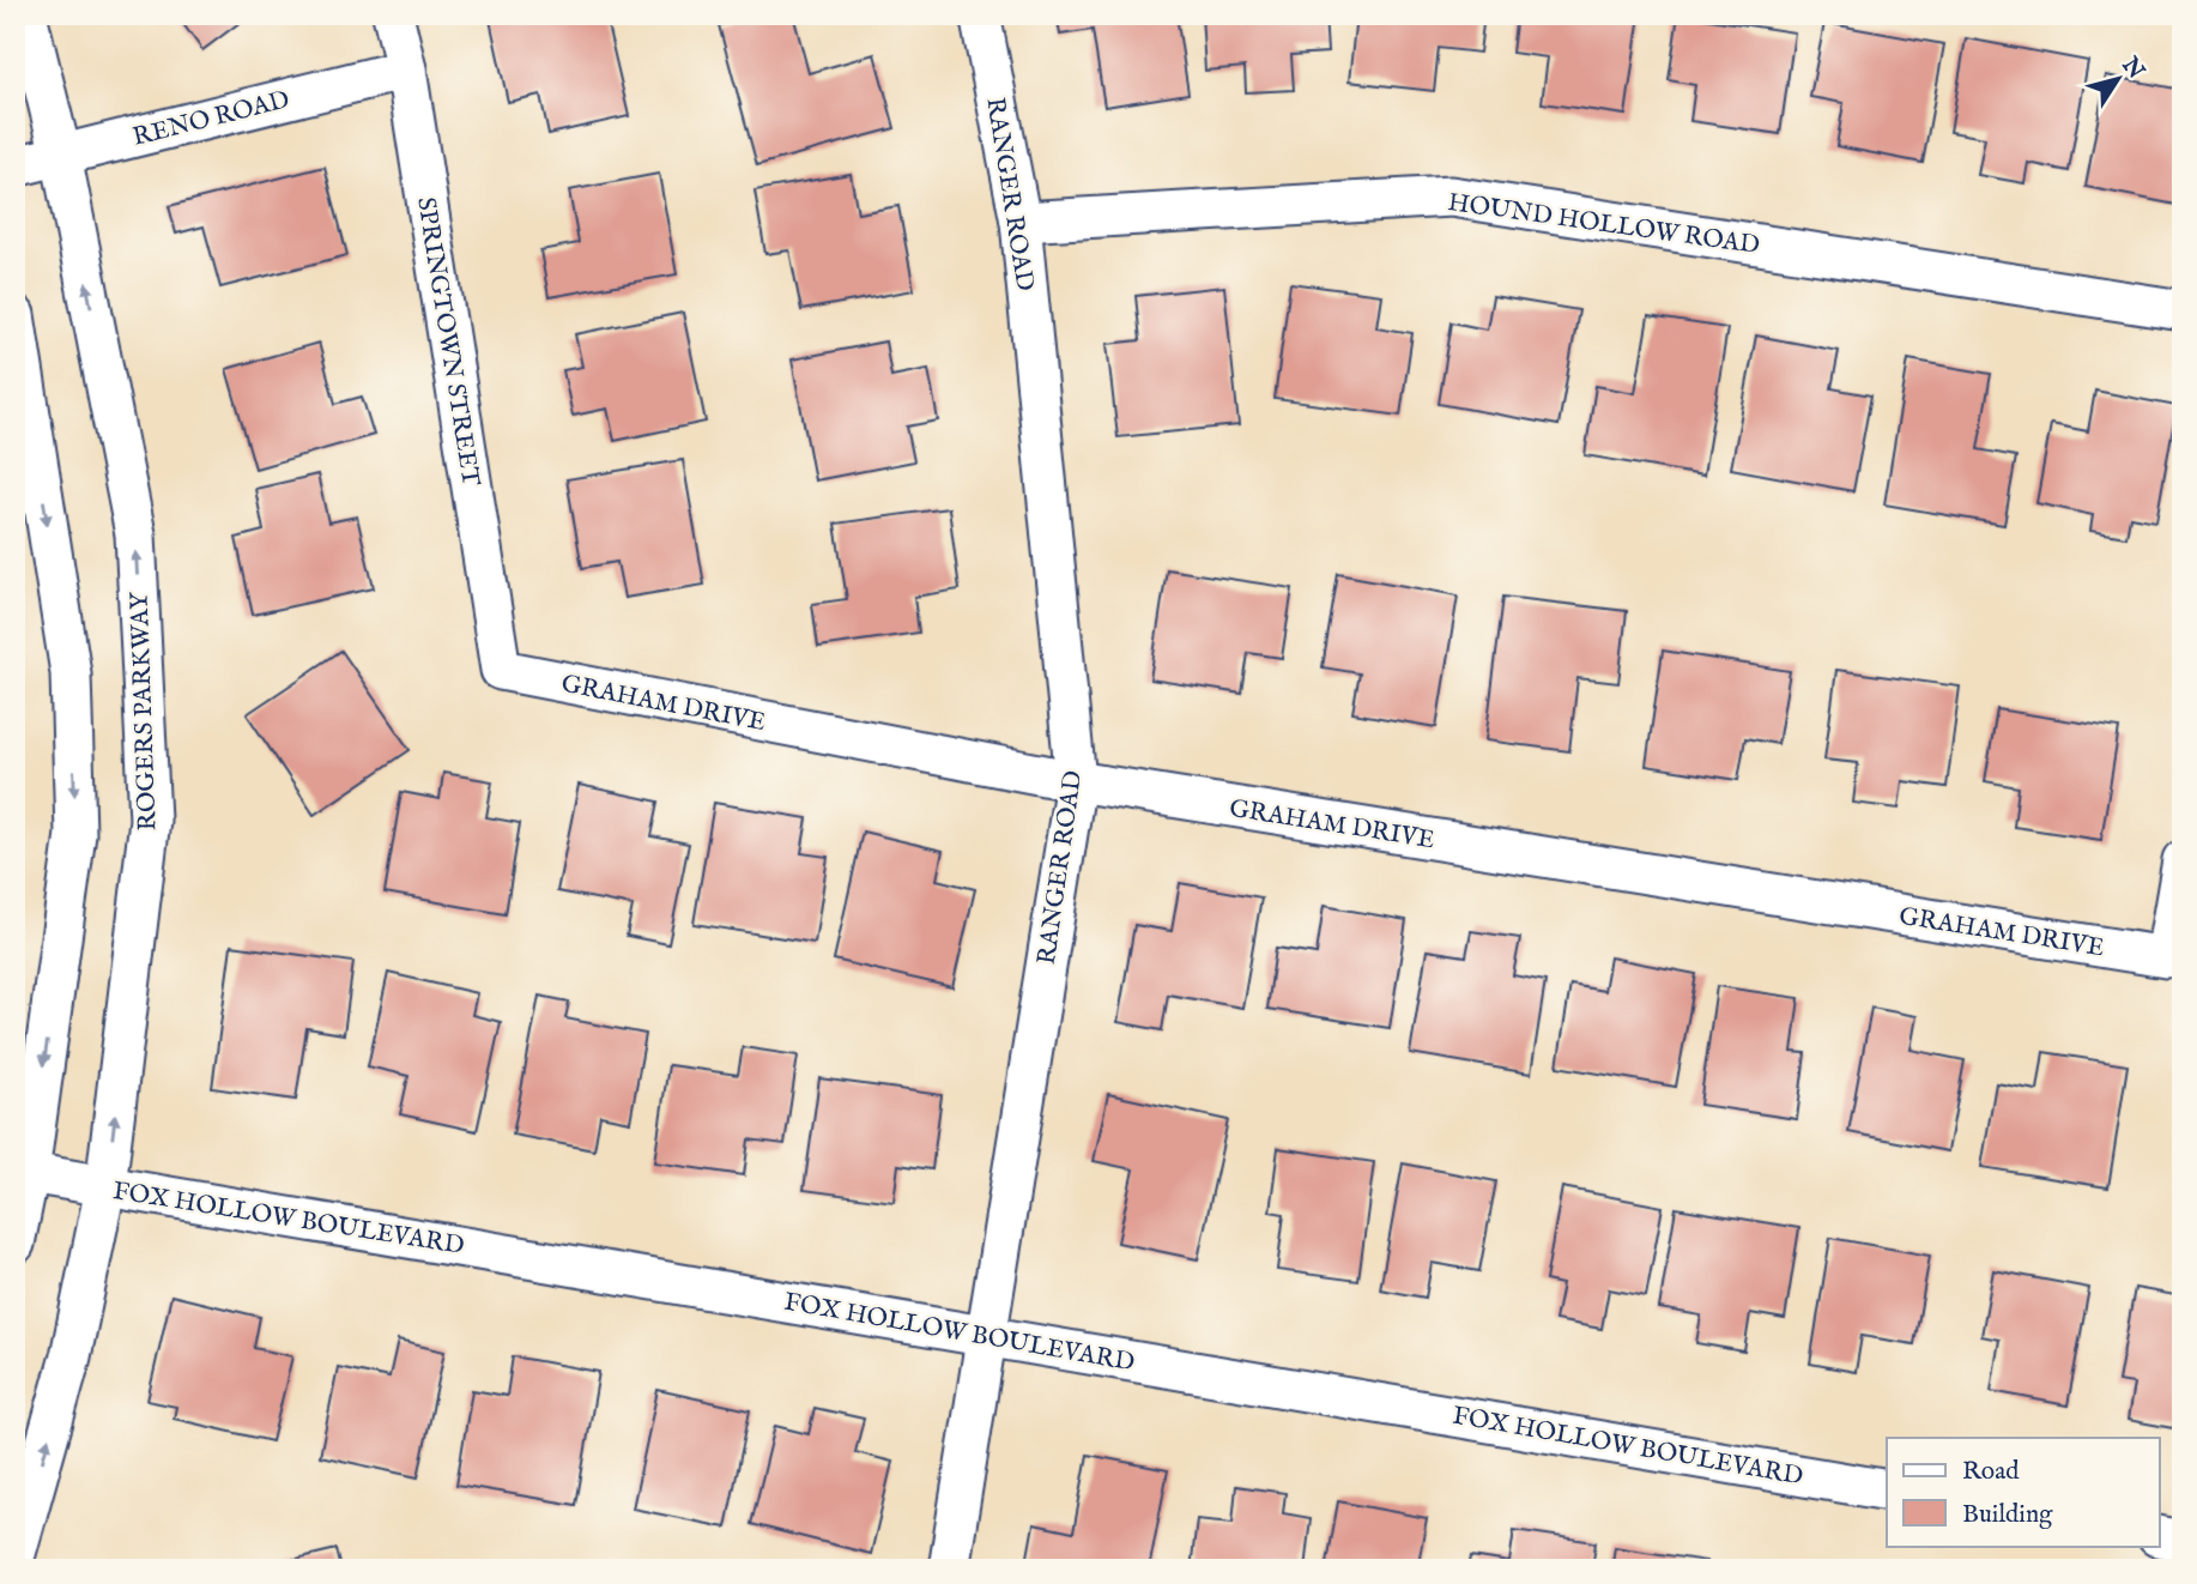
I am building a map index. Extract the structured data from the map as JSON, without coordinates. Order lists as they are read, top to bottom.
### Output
{
  "streets": {
    "street": [
      "RENO ROAD",
      "RANGER ROAD",
      "HOUND HOLLOW ROAD",
      "SPRINGTOWN STREET",
      "GRAHAM DRIVE",
      "ROGERS PARKWAY",
      "FOX HOLLOW BOULEVARD"
    ]
  },
  "crossings": [
    ["RENO ROAD", "SPRINGTOWN STREET"],
    ["RENO ROAD", "ROGERS PARKWAY"],
    ["RANGER ROAD", "HOUND HOLLOW ROAD"],
    ["RANGER ROAD", "GRAHAM DRIVE"],
    ["RANGER ROAD", "FOX HOLLOW BOULEVARD"],
    ["SPRINGTOWN STREET", "GRAHAM DRIVE"],
    ["ROGERS PARKWAY", "FOX HOLLOW BOULEVARD"]
  ],
  "legend": ["Road", "Building"],
  "north": "top right"
}
